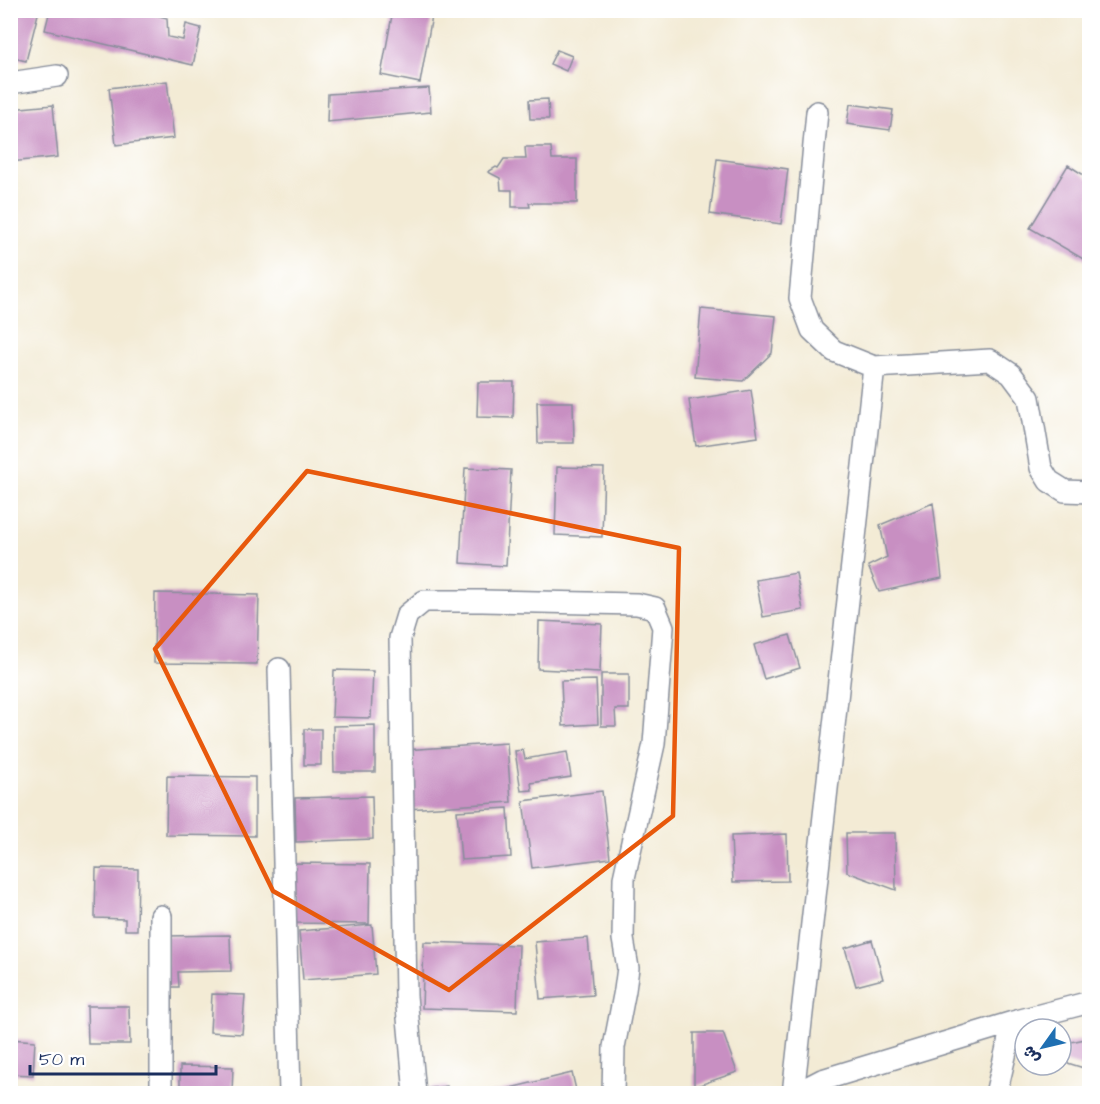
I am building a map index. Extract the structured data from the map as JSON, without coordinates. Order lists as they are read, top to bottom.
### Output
{
  "scale_bar": "50 m",
  "north": "bottom left"
}
